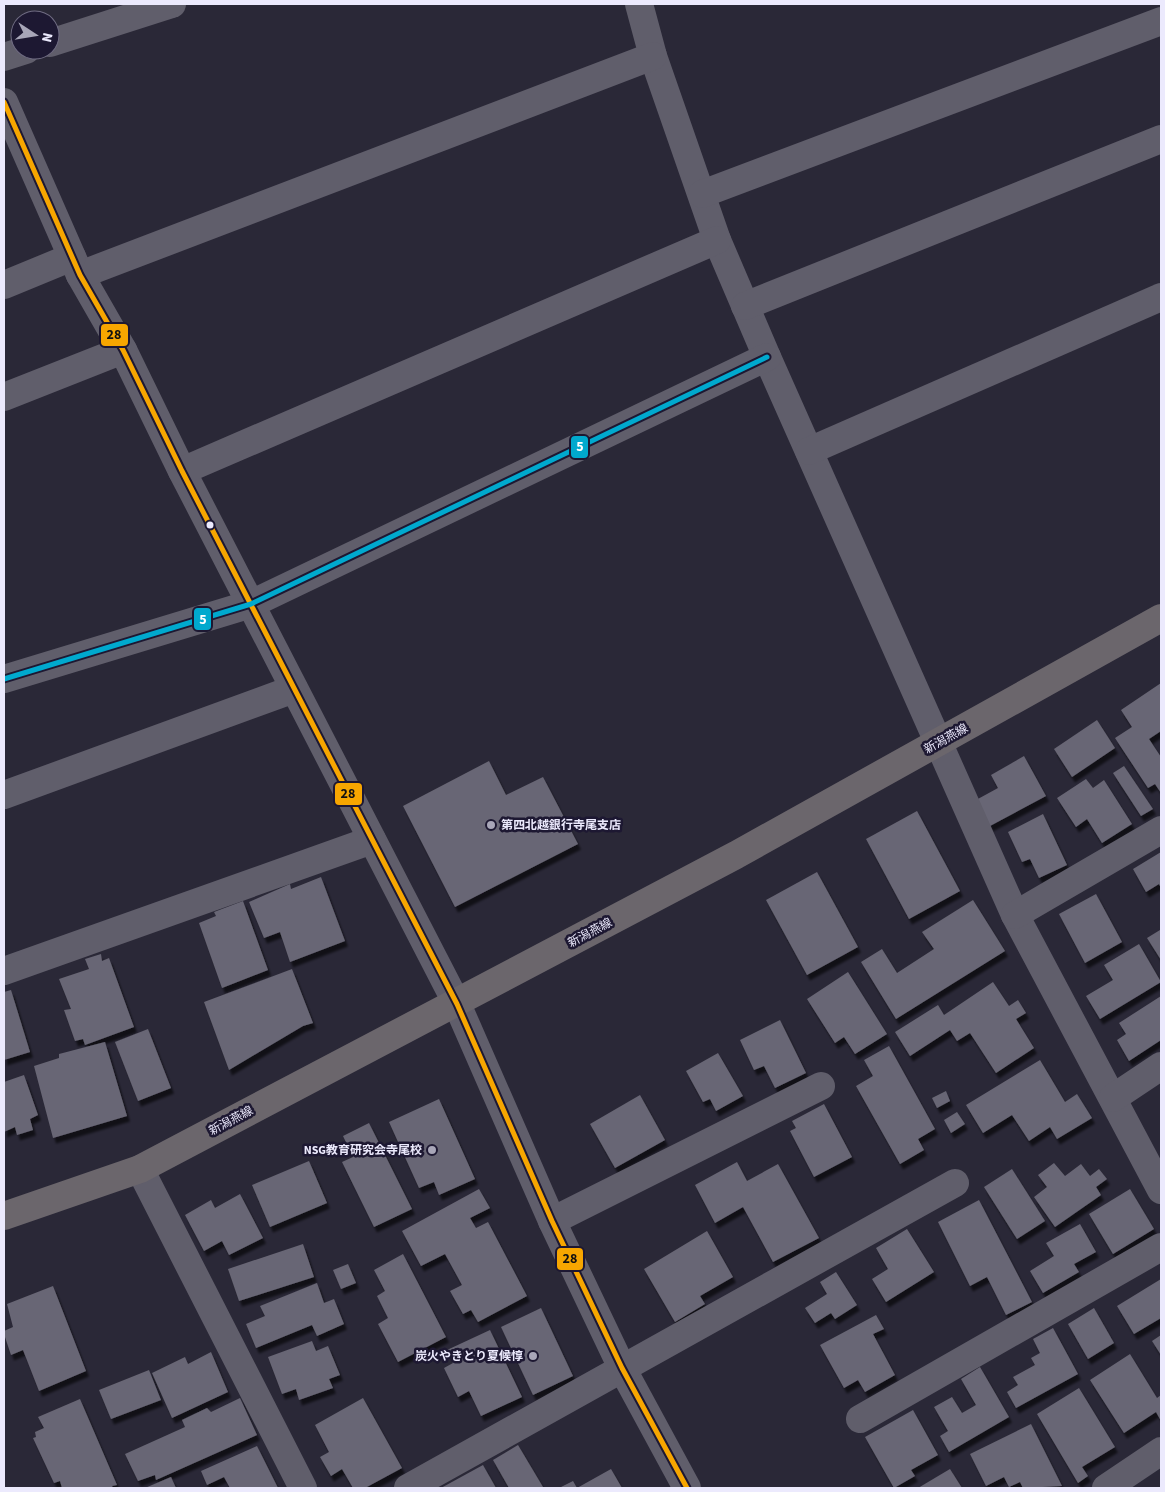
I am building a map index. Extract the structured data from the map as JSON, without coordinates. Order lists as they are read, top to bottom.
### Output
{
  "streets": {
    "main road": ["新潟燕線"]
  },
  "places": ["第四北越銀行寺尾支店", "NSG教育研究会寺尾校", "炭火やきとり夏候惇"],
  "lines": ["transit line 28", "transit line 5"],
  "north": "right"
}
